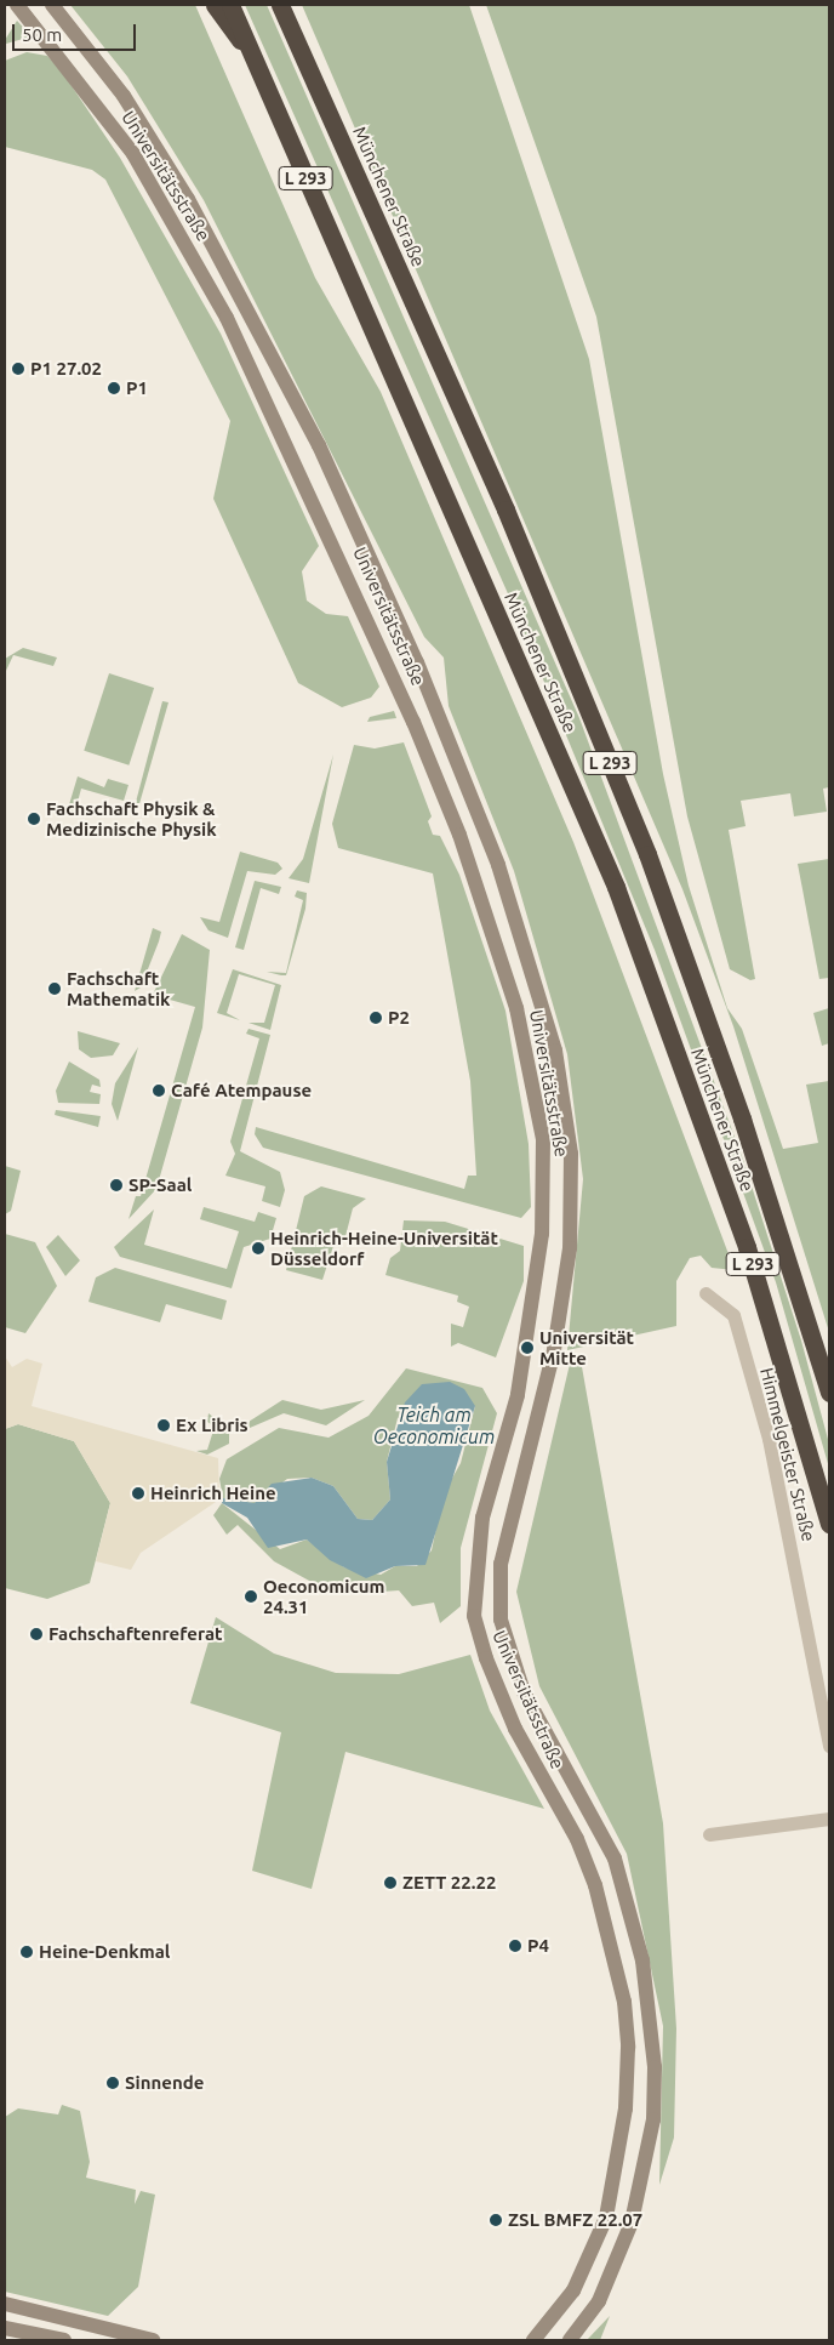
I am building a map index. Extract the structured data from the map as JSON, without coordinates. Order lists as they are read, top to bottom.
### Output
{
  "streets": {
    "highway": ["L 293", "Münchener Straße"],
    "street": ["Universitätsstraße", "Himmelgeister Straße"]
  },
  "water": ["Teich am Oeconomicum"],
  "places": [
    "P1 27.02",
    "P1",
    "Fachschaft Physik & Medizinische Physik",
    "Fachschaft Mathematik",
    "P2",
    "Café Atempause",
    "SP-Saal",
    "Heinrich-Heine-Universität Düsseldorf",
    "Universität Mitte",
    "Ex Libris",
    "Heinrich Heine",
    "Oeconomicum 24.31",
    "Fachschaftenreferat",
    "ZETT 22.22",
    "P4",
    "Heine-Denkmal",
    "Sinnende",
    "ZSL BMFZ 22.07"
  ],
  "scale_bar": "50 m"
}
